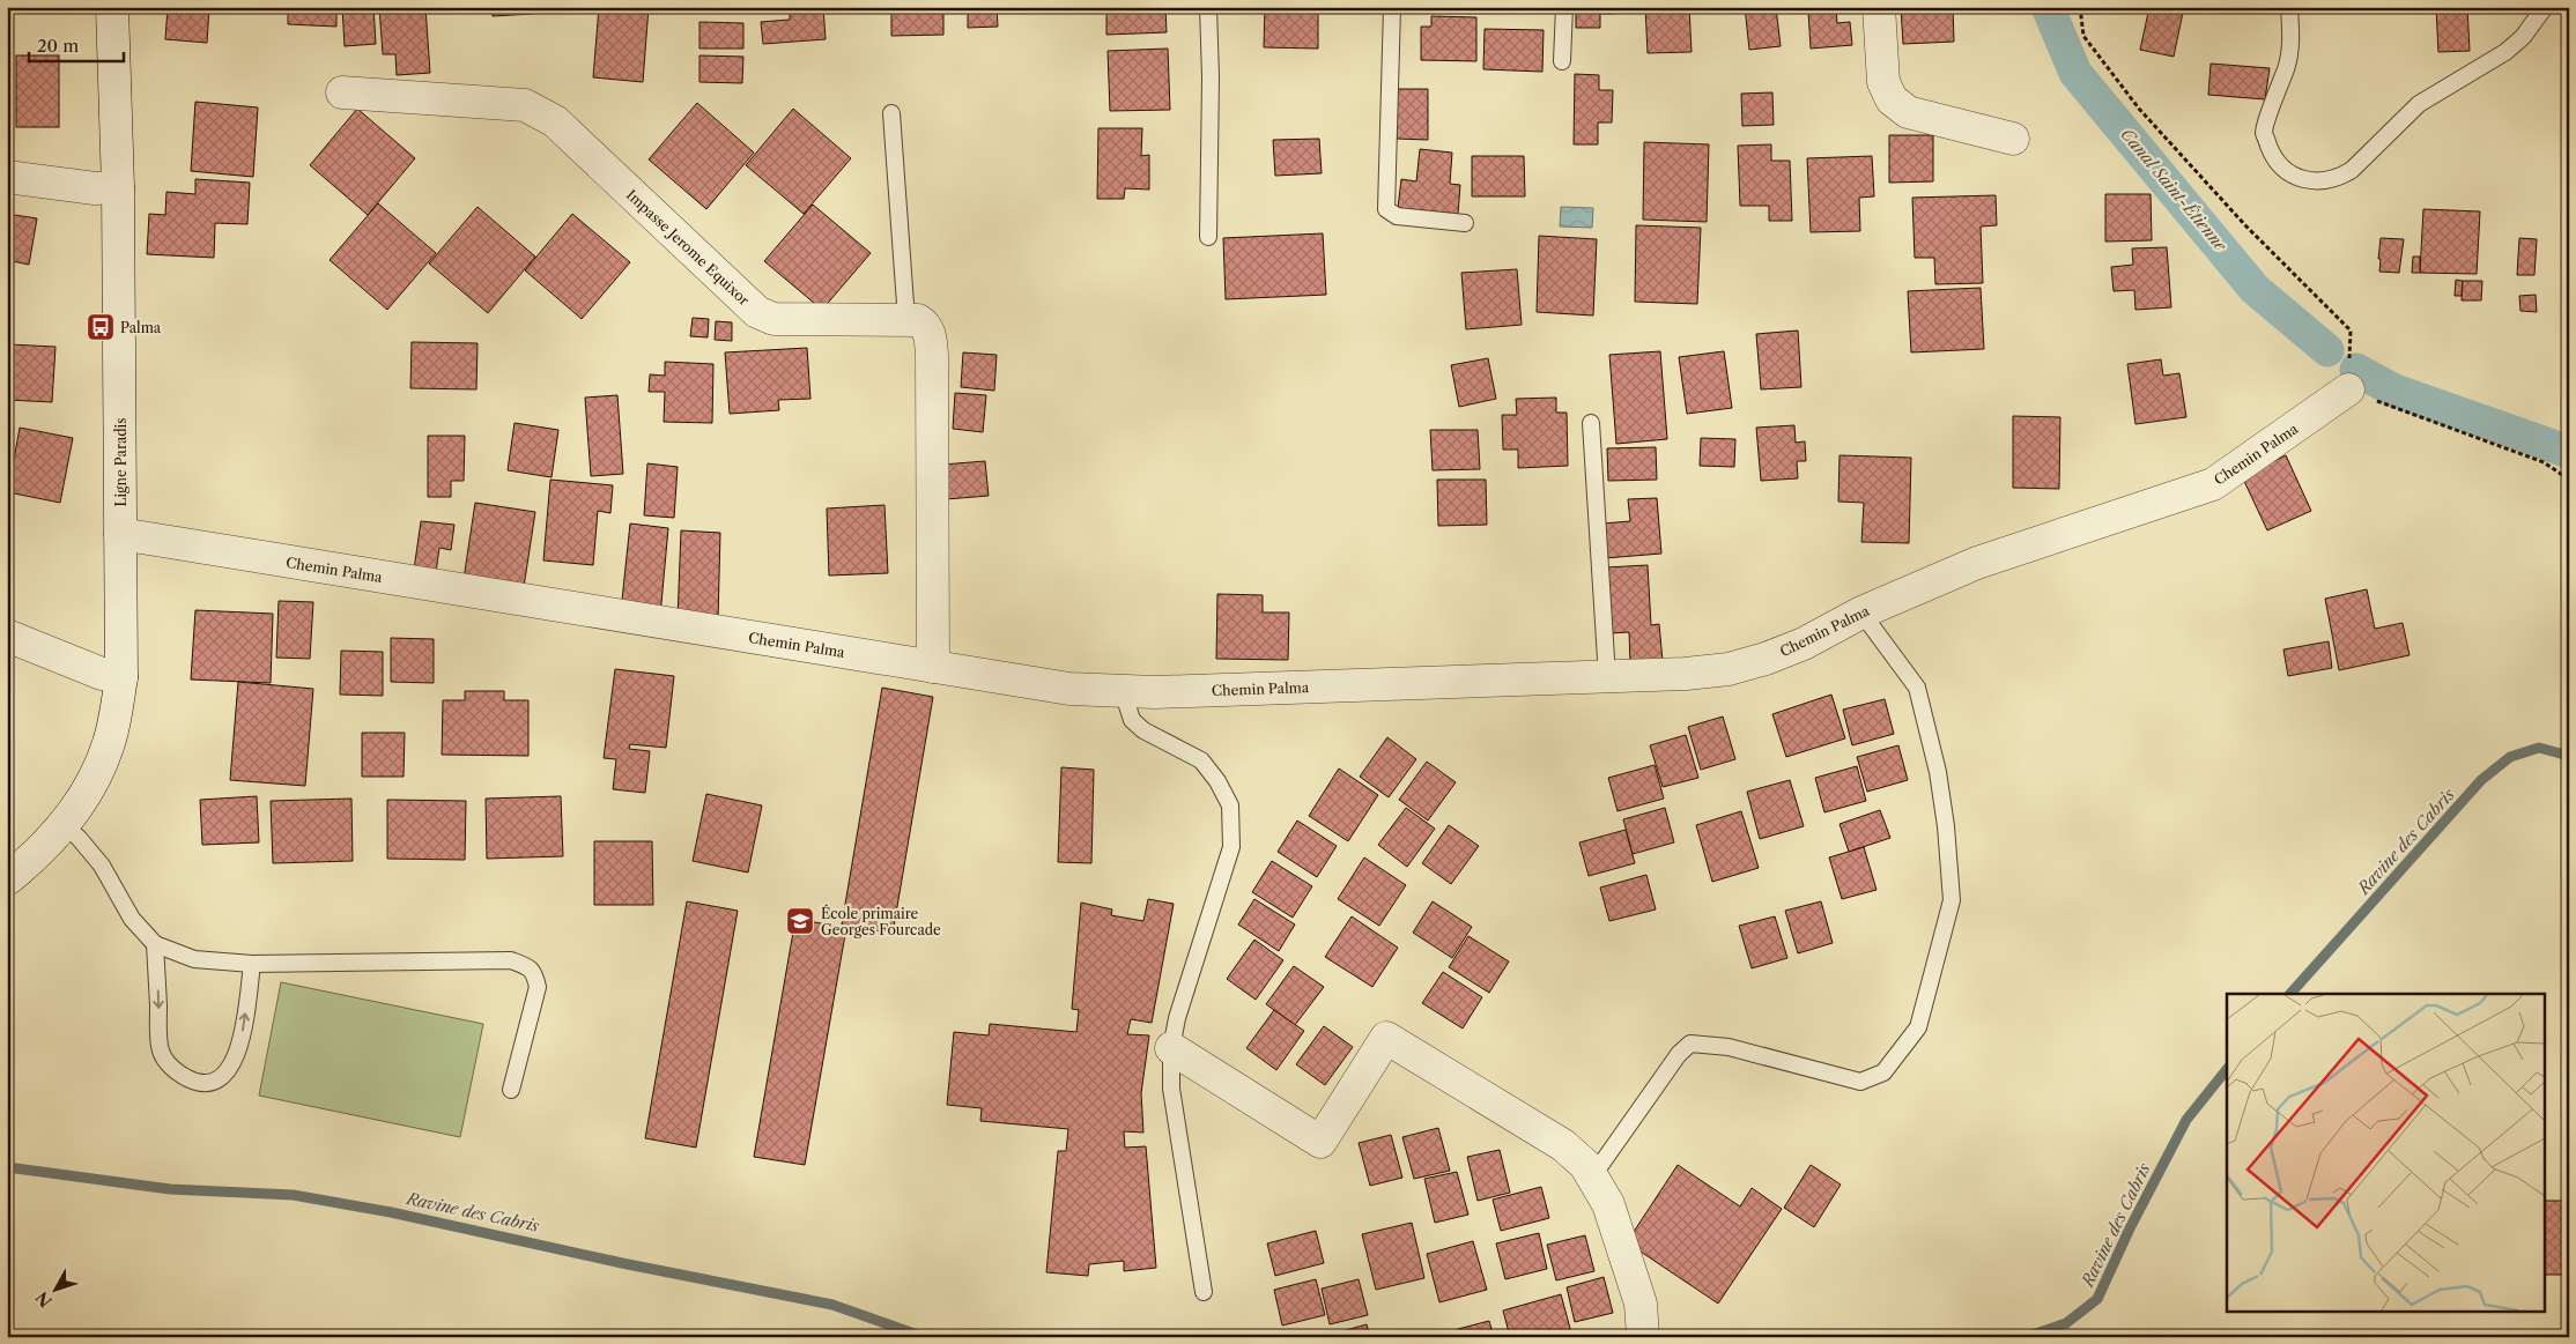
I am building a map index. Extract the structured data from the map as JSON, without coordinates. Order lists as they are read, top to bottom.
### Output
{
  "streets": {
    "street": ["Impasse Jerome Equixor", "Chemin Palma", "Ligne Paradis"]
  },
  "crossings": [
    ["Impasse Jerome Equixor", "Chemin Palma"],
    ["Chemin Palma", "Ligne Paradis"]
  ],
  "water": ["Canal Saint-Étienne", "Ravine des Cabris"],
  "places": {
    "bus stop": ["Palma"],
    "school or university": ["École primaire Georges Fourcade"]
  },
  "scale_bar": "20 m",
  "north": "bottom left"
}
